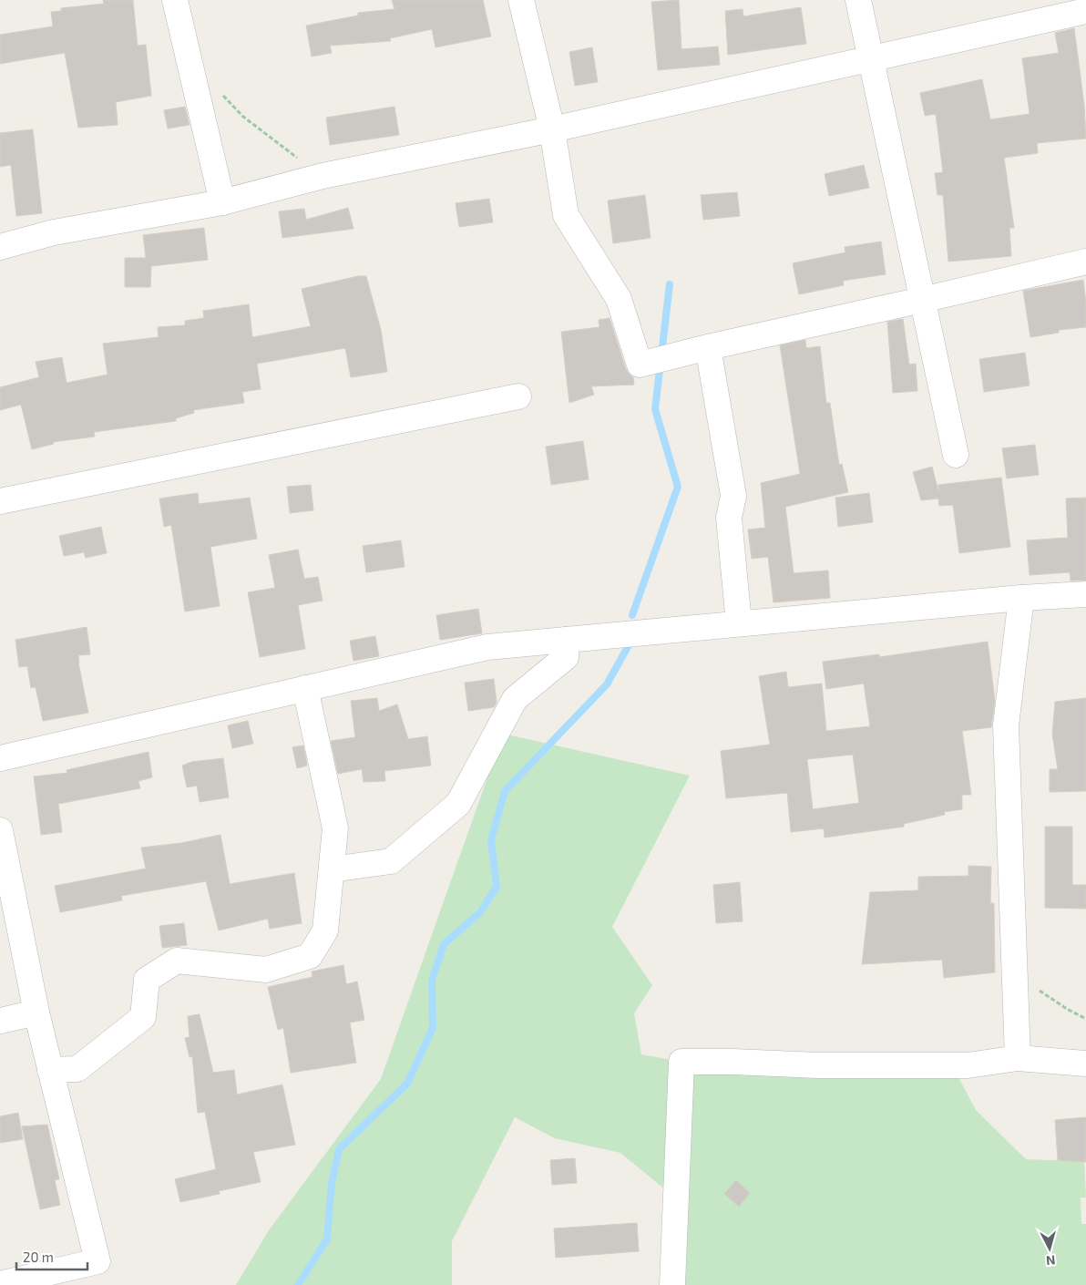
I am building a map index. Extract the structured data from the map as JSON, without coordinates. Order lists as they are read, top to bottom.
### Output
{
  "scale_bar": "20 m",
  "north": "bottom"
}
